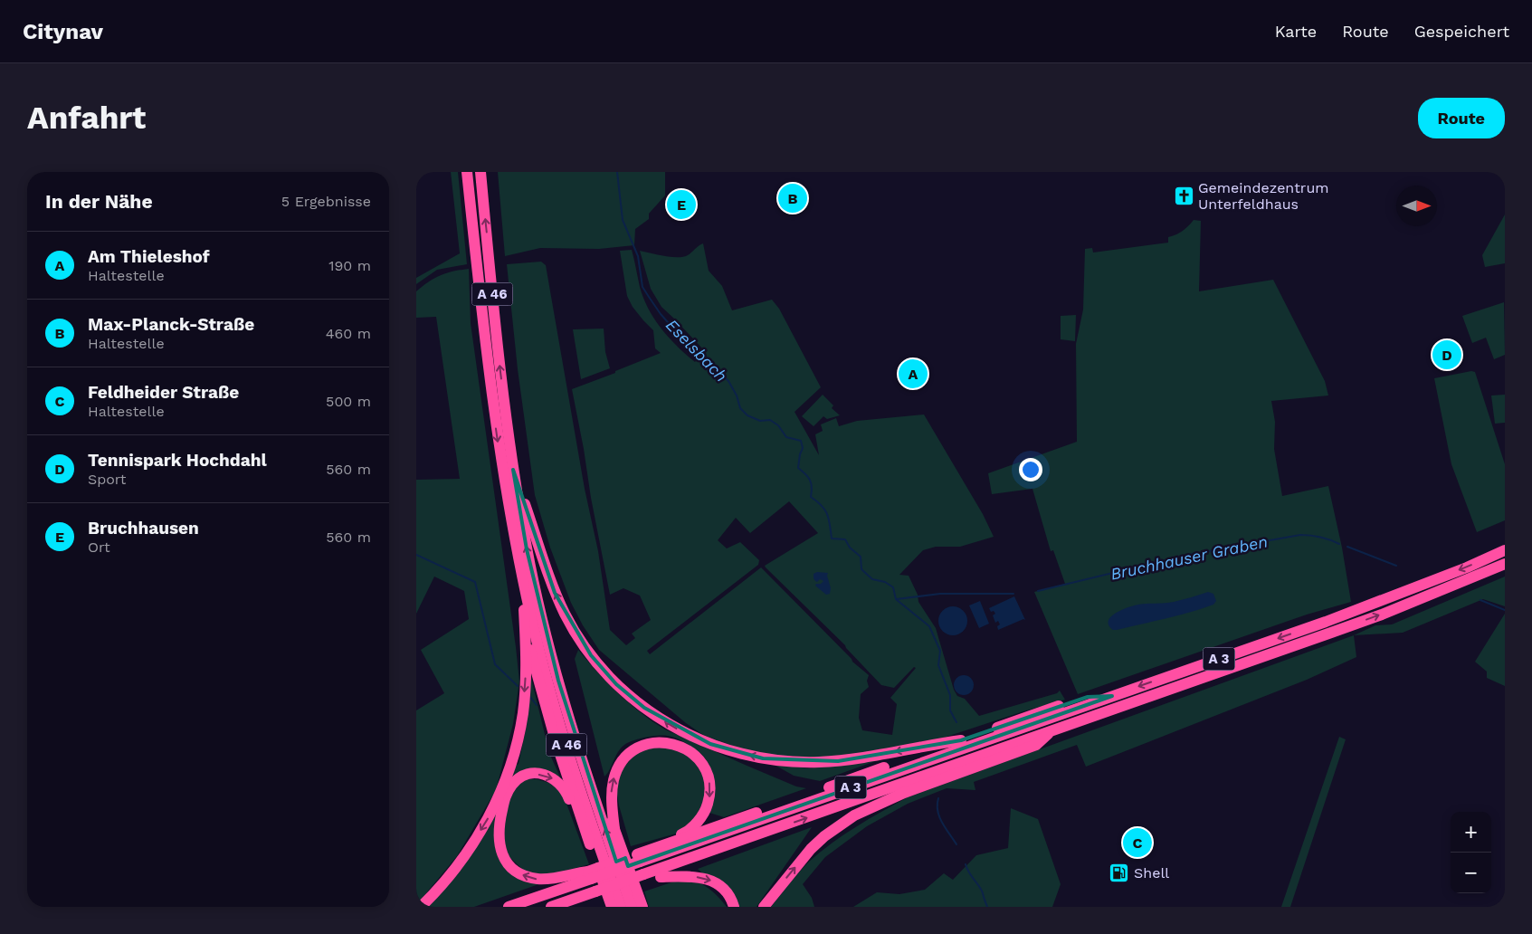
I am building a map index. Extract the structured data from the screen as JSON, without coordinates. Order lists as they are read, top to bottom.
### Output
{
  "streets": {
    "highway": ["A 46", "A 3"]
  },
  "water": ["Eselsbach", "Bruchhauser Graben"],
  "places": {
    "church": ["Gemeindezentrum Unterfeldhaus"],
    "fuel station": ["Shell"]
  },
  "north": "right",
  "page": {
    "header": "Citynav",
    "nav": ["Karte", "Route", "Gespeichert"],
    "buttons": "Route",
    "title": "Anfahrt",
    "heading": ["In der Nähe", "5 Ergebnisse"],
    "pins": [
      "B",
      "E",
      "D",
      "A",
      "C"
    ],
    "list": [
      {
        "mark": "A",
        "name": "Am Thieleshof",
        "note": "Haltestelle",
        "value": "190 m"
      },
      {
        "mark": "B",
        "name": "Max-Planck-Straße",
        "note": "Haltestelle",
        "value": "460 m"
      },
      {
        "mark": "C",
        "name": "Feldheider Straße",
        "note": "Haltestelle",
        "value": "500 m"
      },
      {
        "mark": "D",
        "name": "Tennispark Hochdahl",
        "note": "Sport",
        "value": "560 m"
      },
      {
        "mark": "E",
        "name": "Bruchhausen",
        "note": "Ort",
        "value": "560 m"
      }
    ],
    "map_buttons": ["+", "−"]
  }
}
